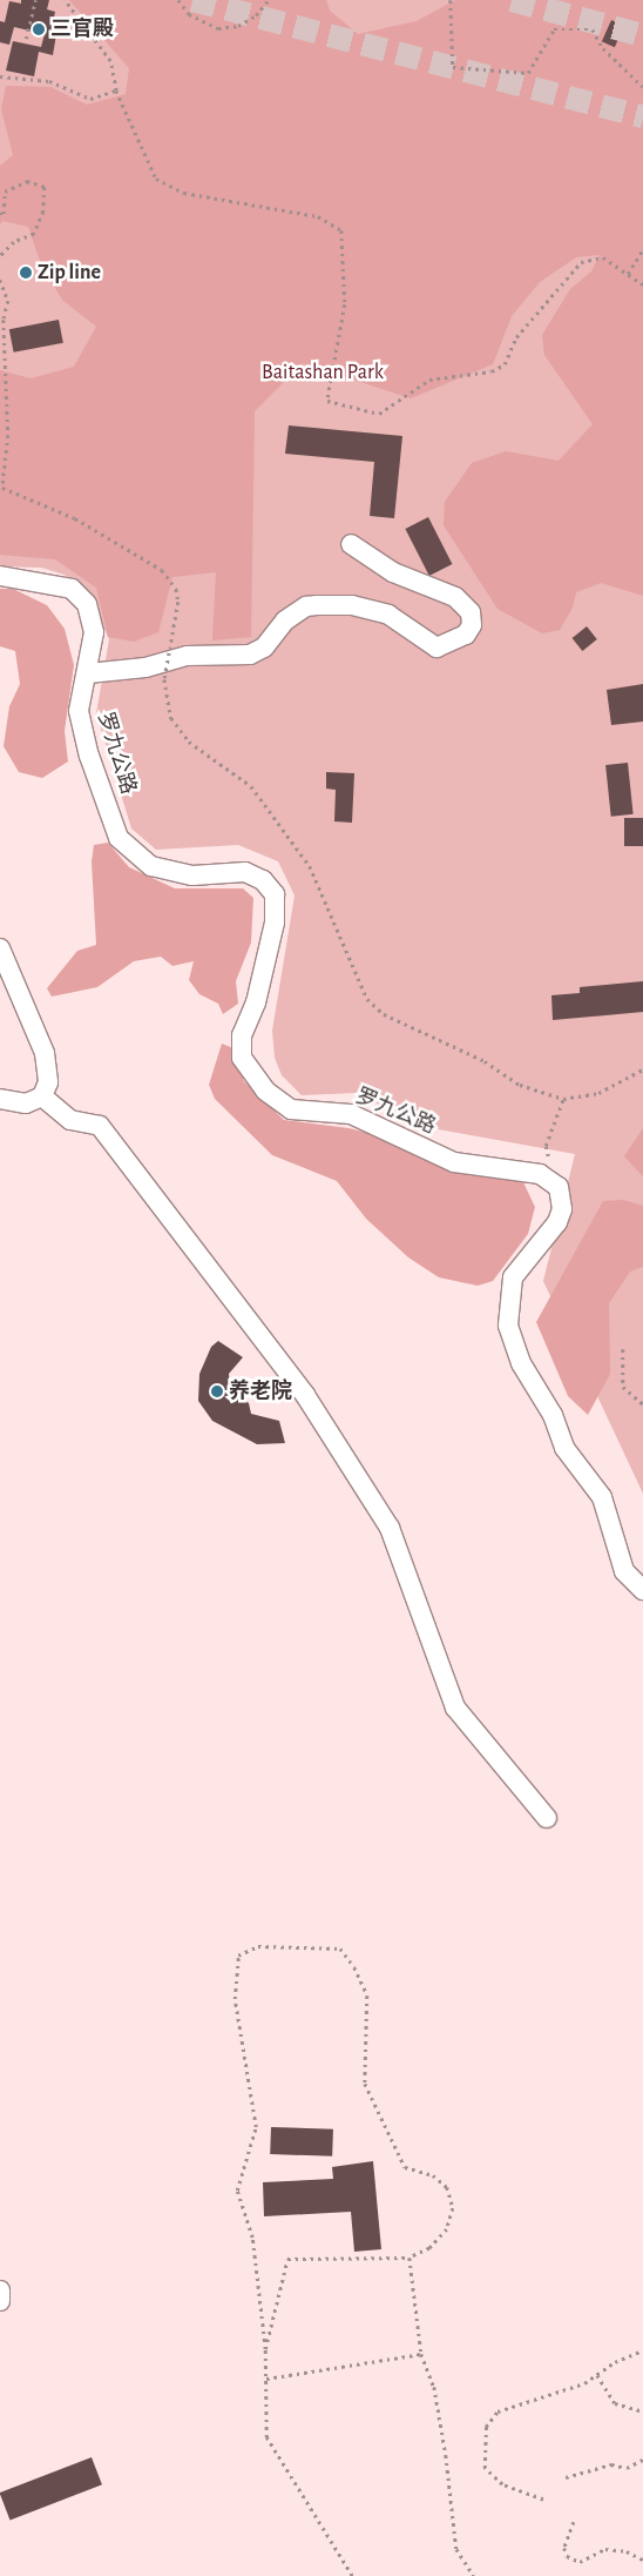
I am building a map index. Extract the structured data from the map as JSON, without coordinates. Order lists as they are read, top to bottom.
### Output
{
  "streets": {
    "street": ["罗九公路"]
  },
  "parks": ["Baitashan Park"],
  "places": ["三官殿", "Zip line", "养老院"]
}
